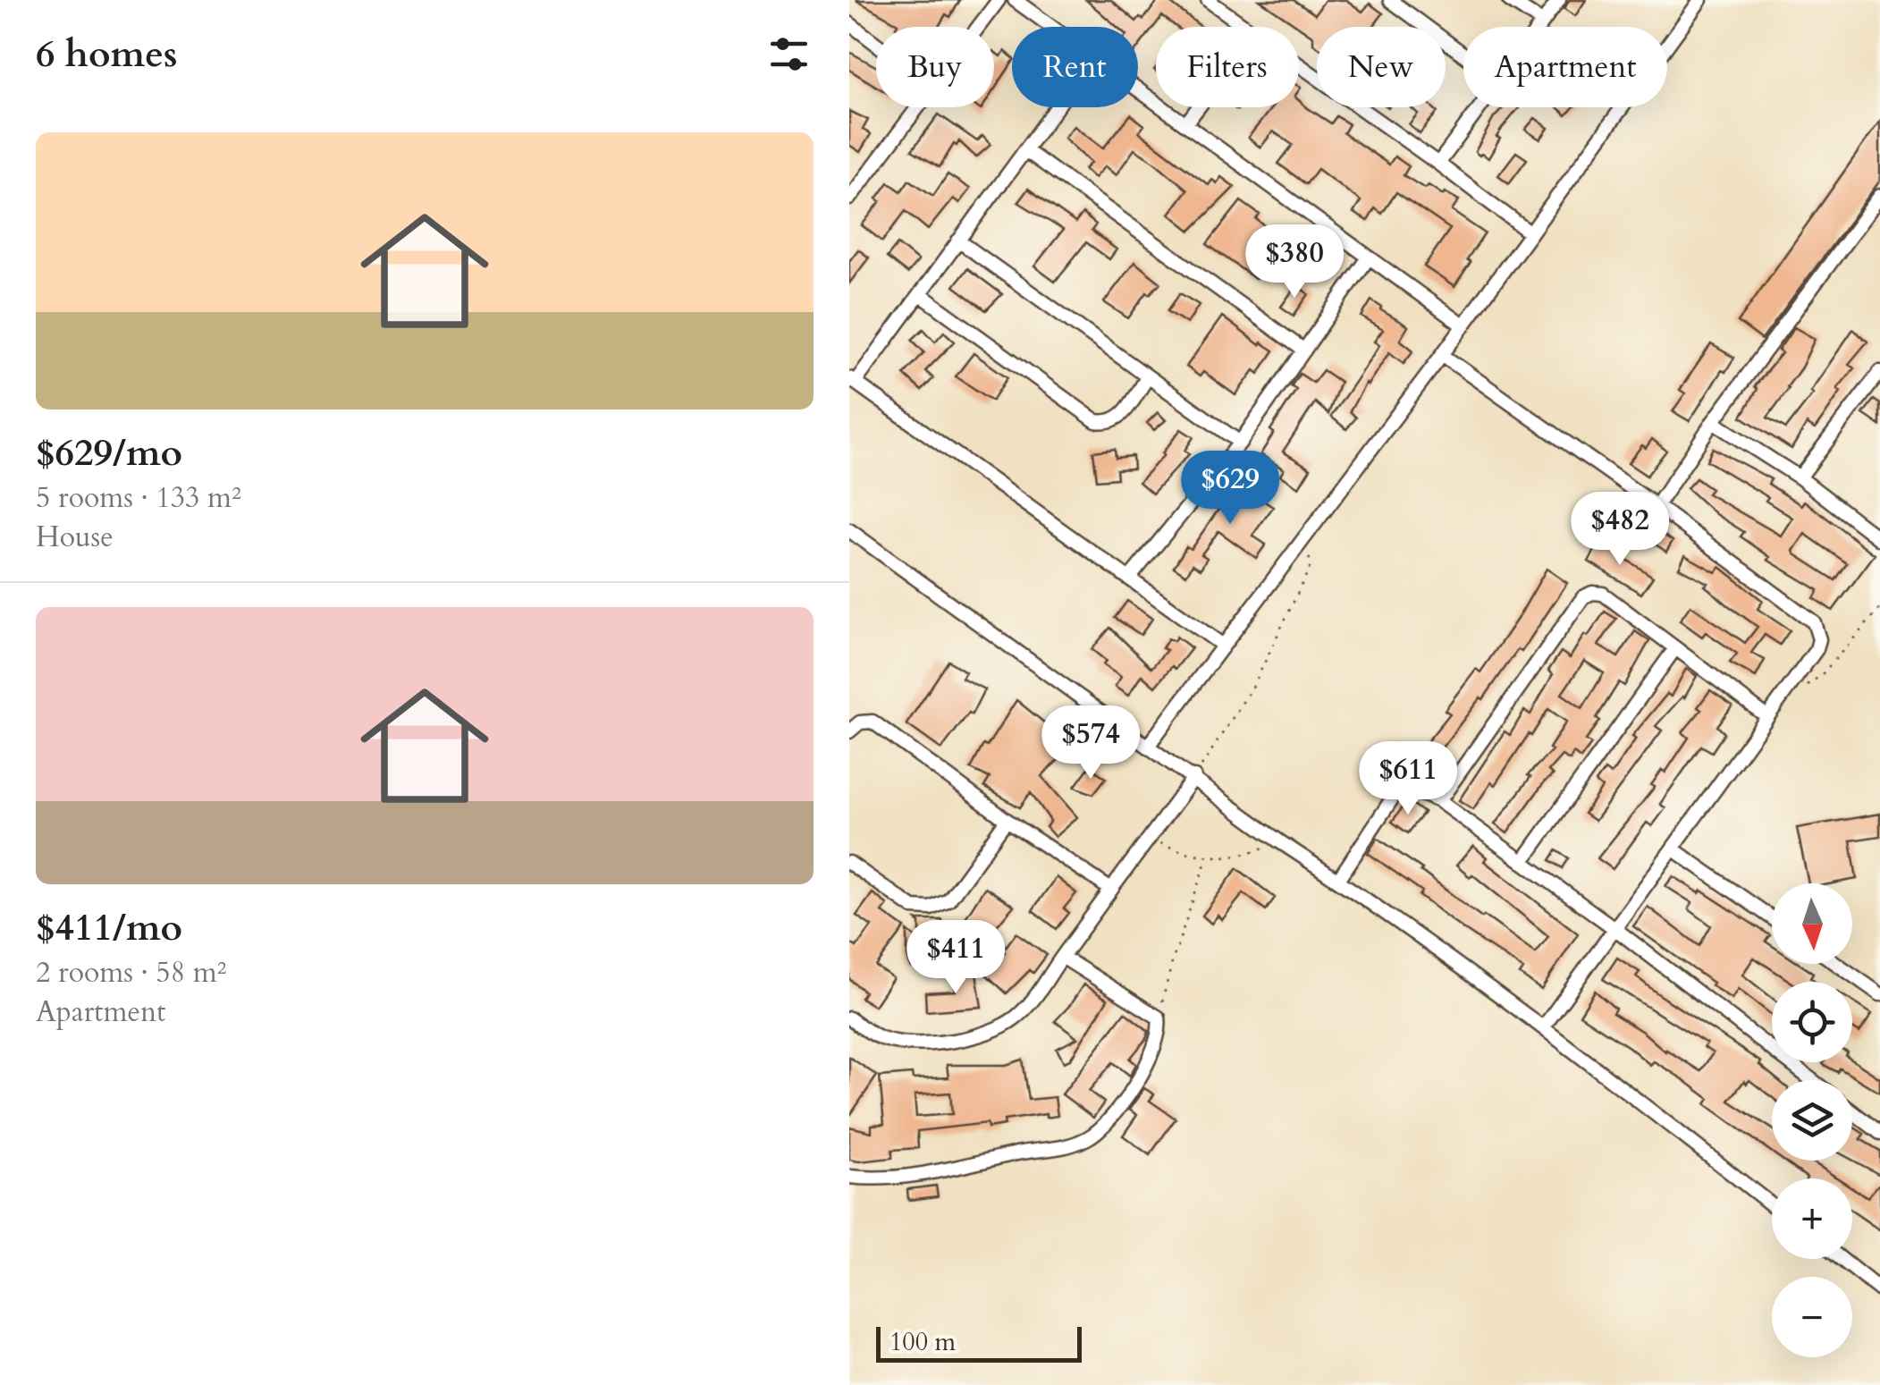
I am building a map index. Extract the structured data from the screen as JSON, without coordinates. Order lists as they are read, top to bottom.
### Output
{
  "scale_bar": "100 m",
  "north": "bottom",
  "page": {
    "heading": "6 homes",
    "chip": [
      "Buy",
      "Rent",
      "Filters",
      "New",
      "Apartment"
    ],
    "list": [
      {
        "name": "$629/mo",
        "note": "5 rooms · 133 m² · House"
      },
      {
        "name": "$411/mo",
        "note": "2 rooms · 58 m² · Apartment"
      }
    ],
    "price": [
      "$380",
      "$629",
      "$482",
      "$574",
      "$611",
      "$411"
    ],
    "map_buttons": ["+", "−"],
    "scale": "100 m"
  }
}
